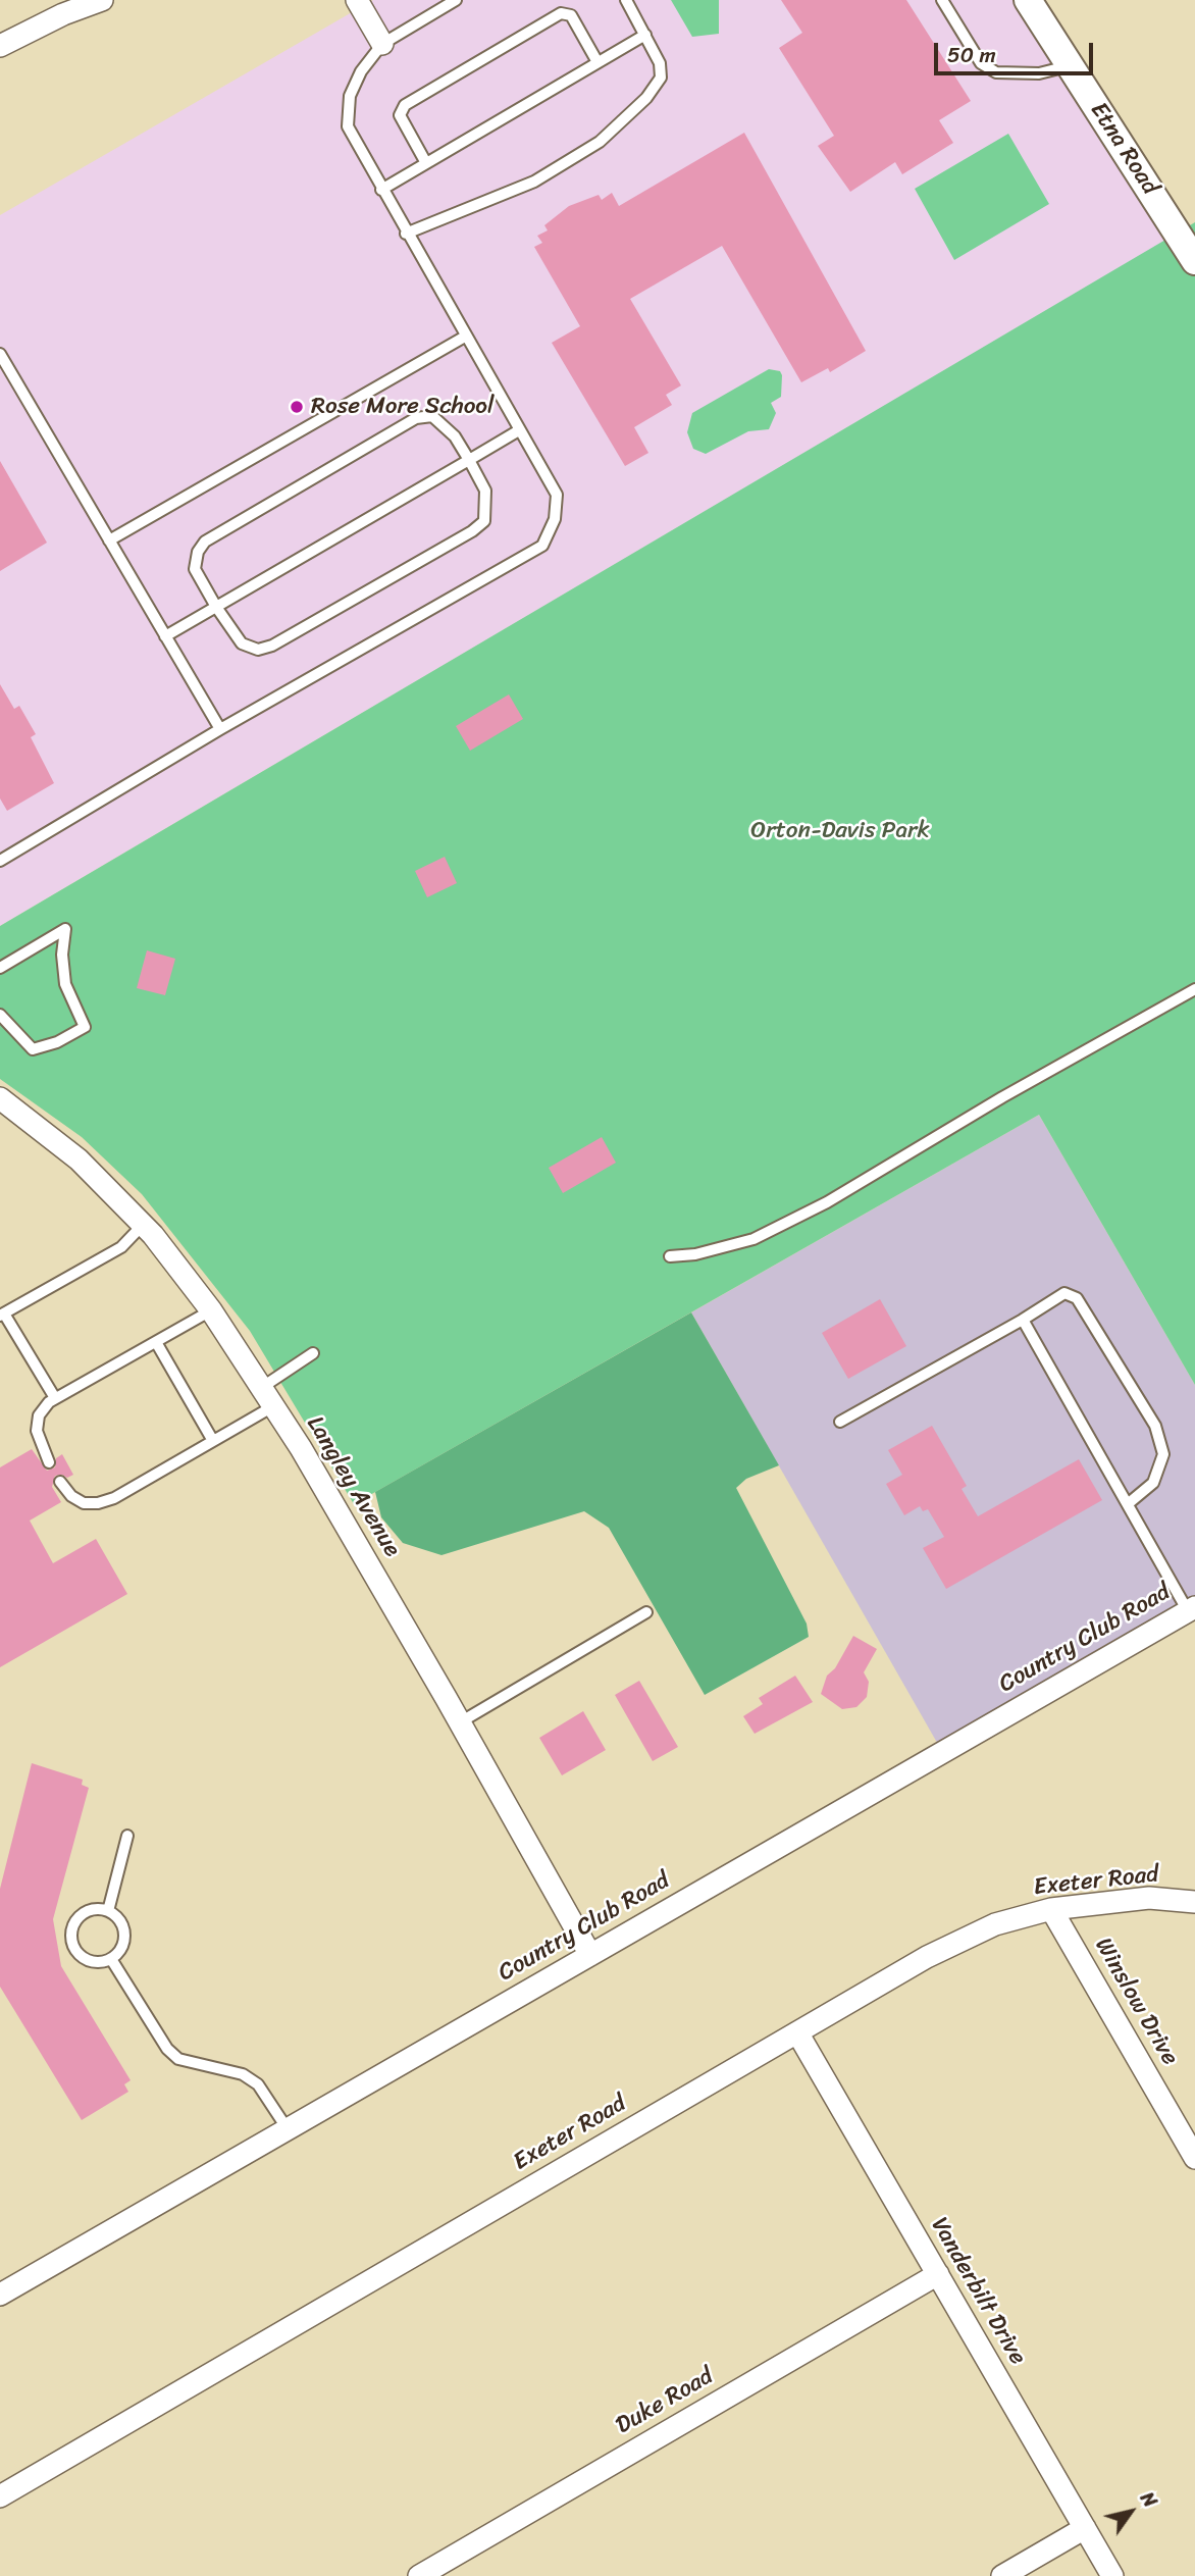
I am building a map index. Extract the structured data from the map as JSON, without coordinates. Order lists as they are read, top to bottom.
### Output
{
  "streets": {
    "street": [
      "Etna Road",
      "Langley Avenue",
      "Country Club Road",
      "Exeter Road",
      "Winslow Drive",
      "Vanderbilt Drive",
      "Duke Road"
    ]
  },
  "crossings": [
    ["Langley Avenue", "Country Club Road"],
    ["Exeter Road", "Winslow Drive"],
    ["Exeter Road", "Vanderbilt Drive"],
    ["Vanderbilt Drive", "Duke Road"]
  ],
  "parks": ["Orton-Davis Park"],
  "places": ["Rose More School"],
  "scale_bar": "50 m",
  "north": "top right"
}
